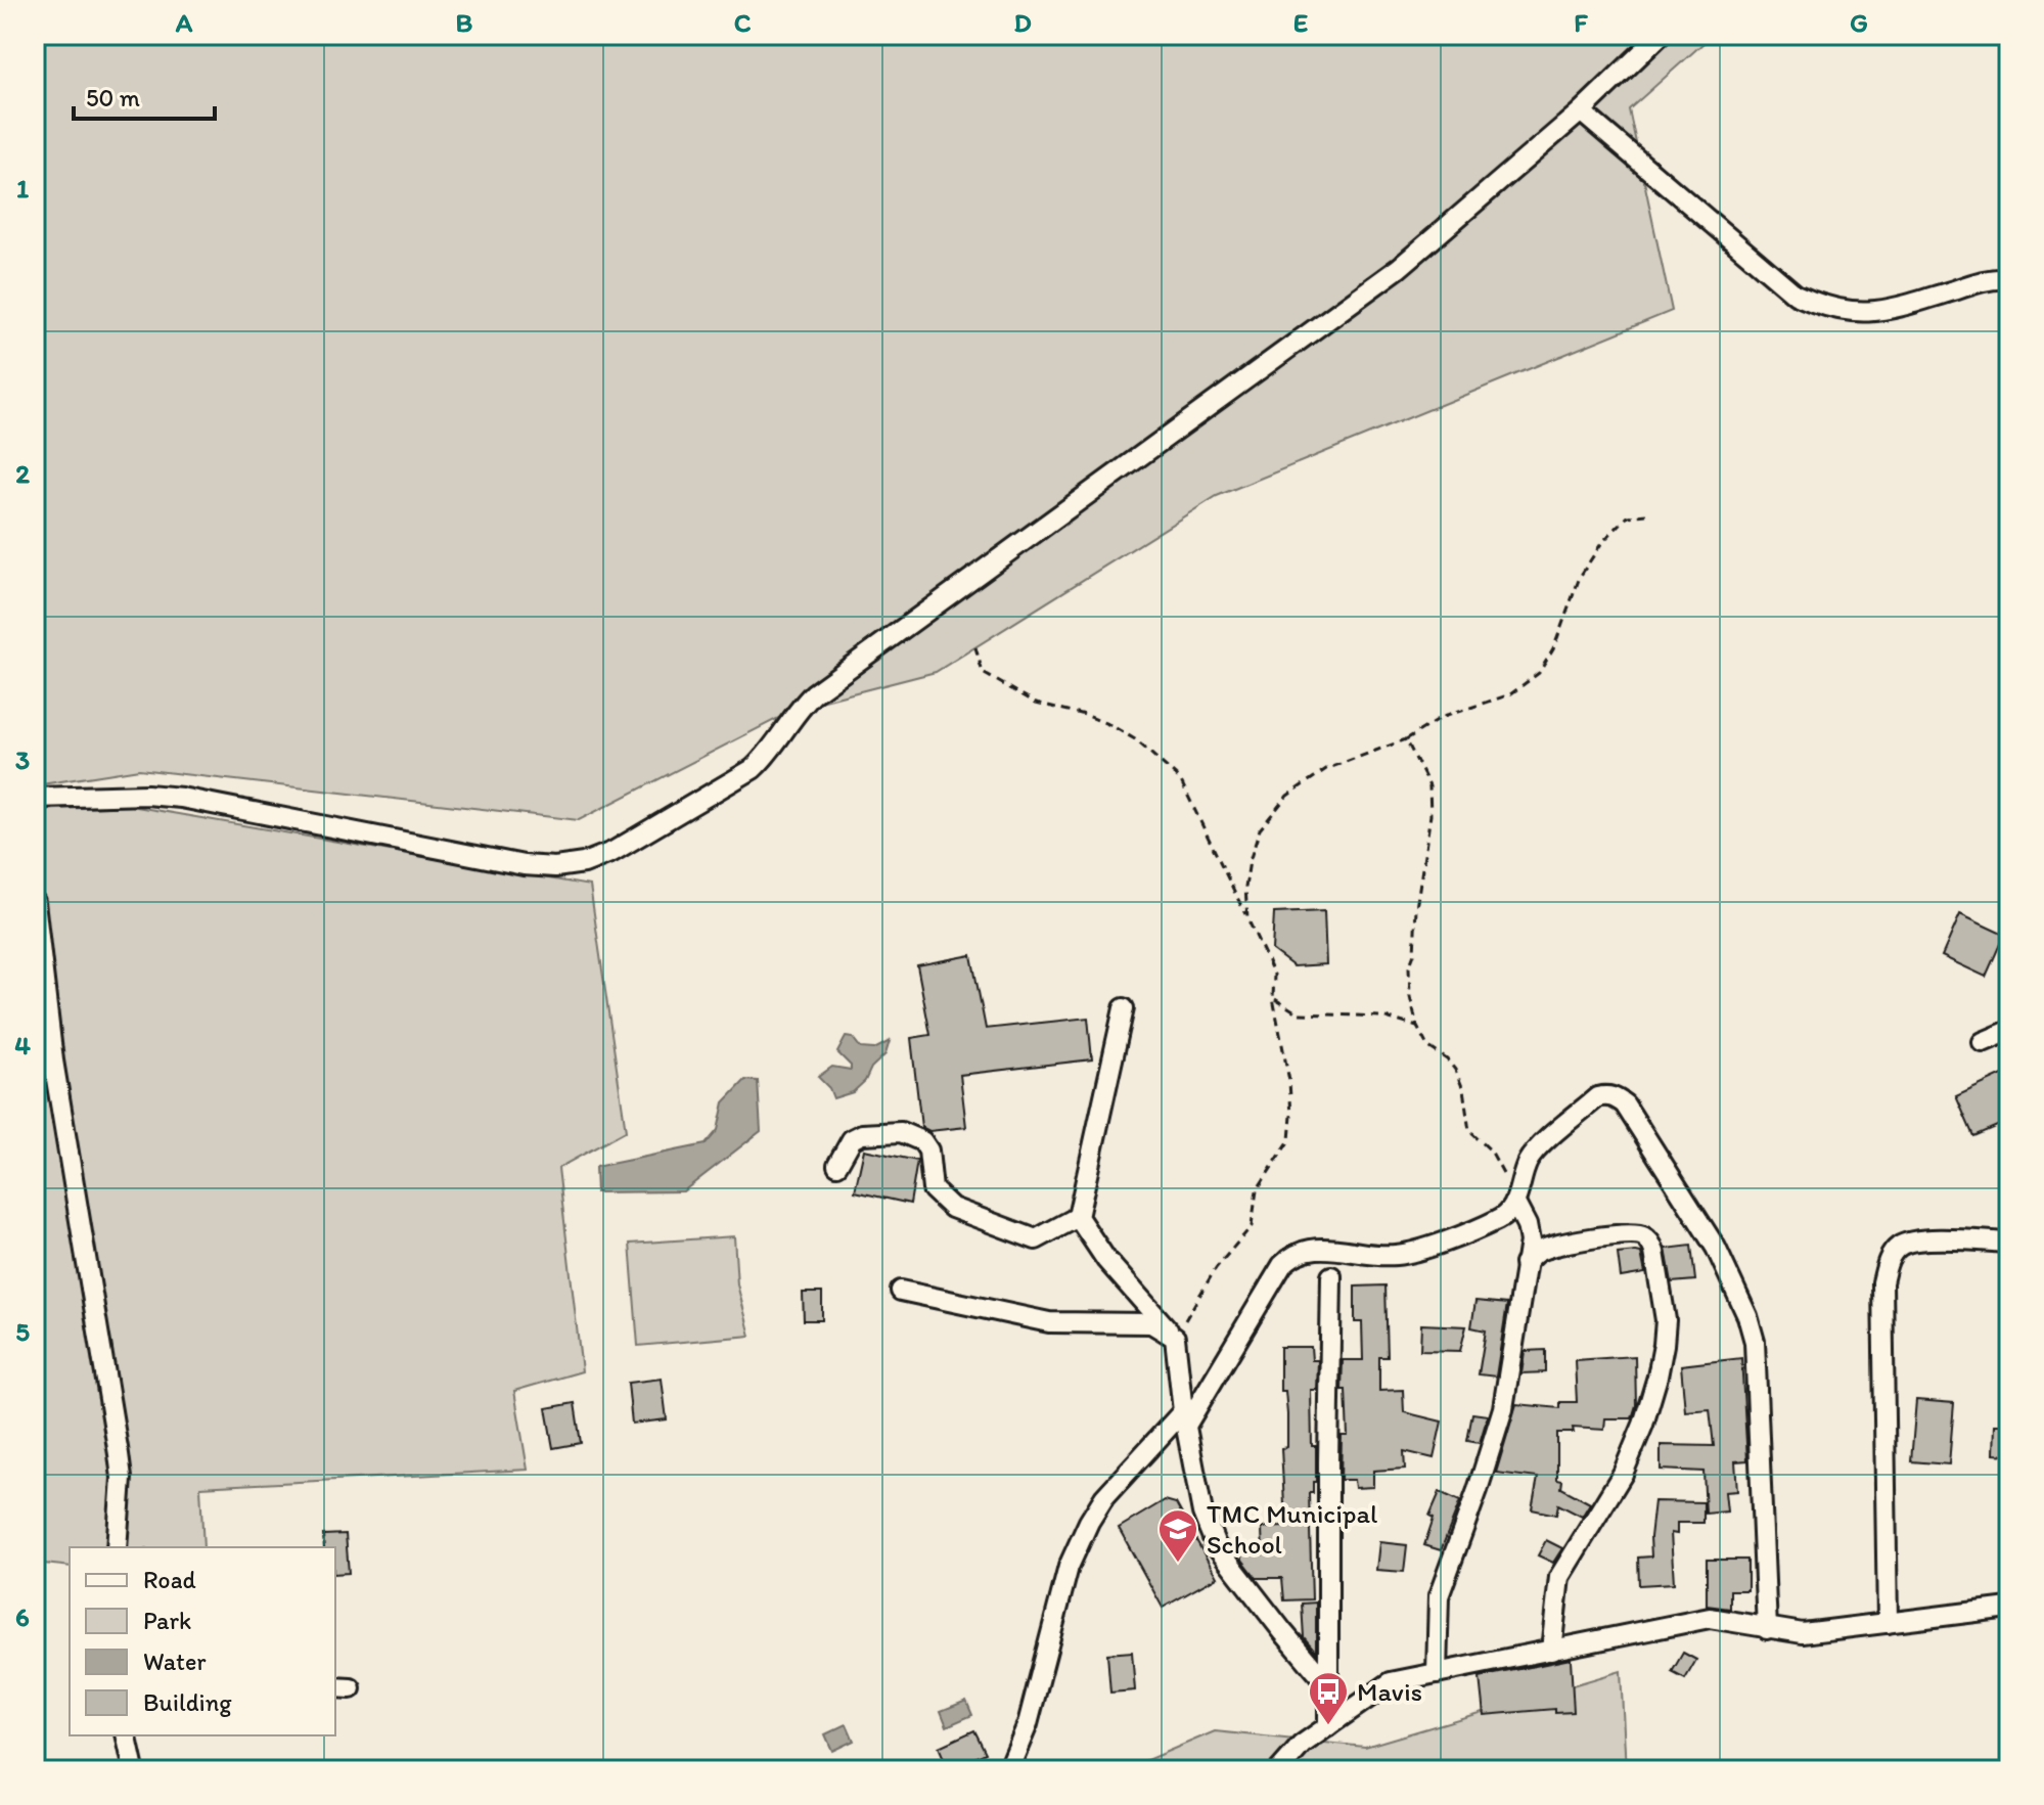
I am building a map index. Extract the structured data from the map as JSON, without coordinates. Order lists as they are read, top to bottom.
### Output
{
  "places": {
    "school or university": ["TMC Municipal School"],
    "bus stop": ["Mavis"]
  },
  "legend": [
    "Road",
    "Park",
    "Water",
    "Building"
  ],
  "scale_bar": "50 m",
  "grid": {
    "columns": [
      "A",
      "B",
      "C",
      "D",
      "E",
      "F",
      "G"
    ],
    "rows": [
      "1",
      "2",
      "3",
      "4",
      "5",
      "6"
    ]
  }
}
